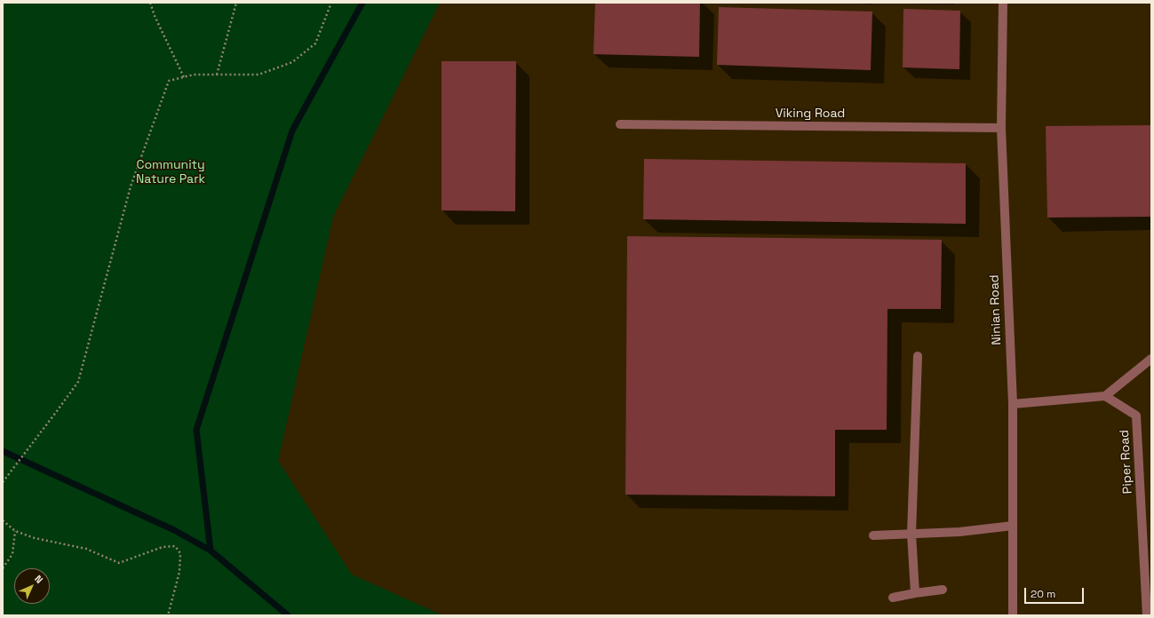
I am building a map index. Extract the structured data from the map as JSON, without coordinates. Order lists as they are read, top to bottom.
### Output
{
  "streets": {
    "street": ["Viking Road", "Ninian Road", "Piper Road"]
  },
  "crossings": [
    ["Viking Road", "Ninian Road"]
  ],
  "parks": ["Community Nature Park"],
  "scale_bar": "20 m",
  "north": "top right"
}
